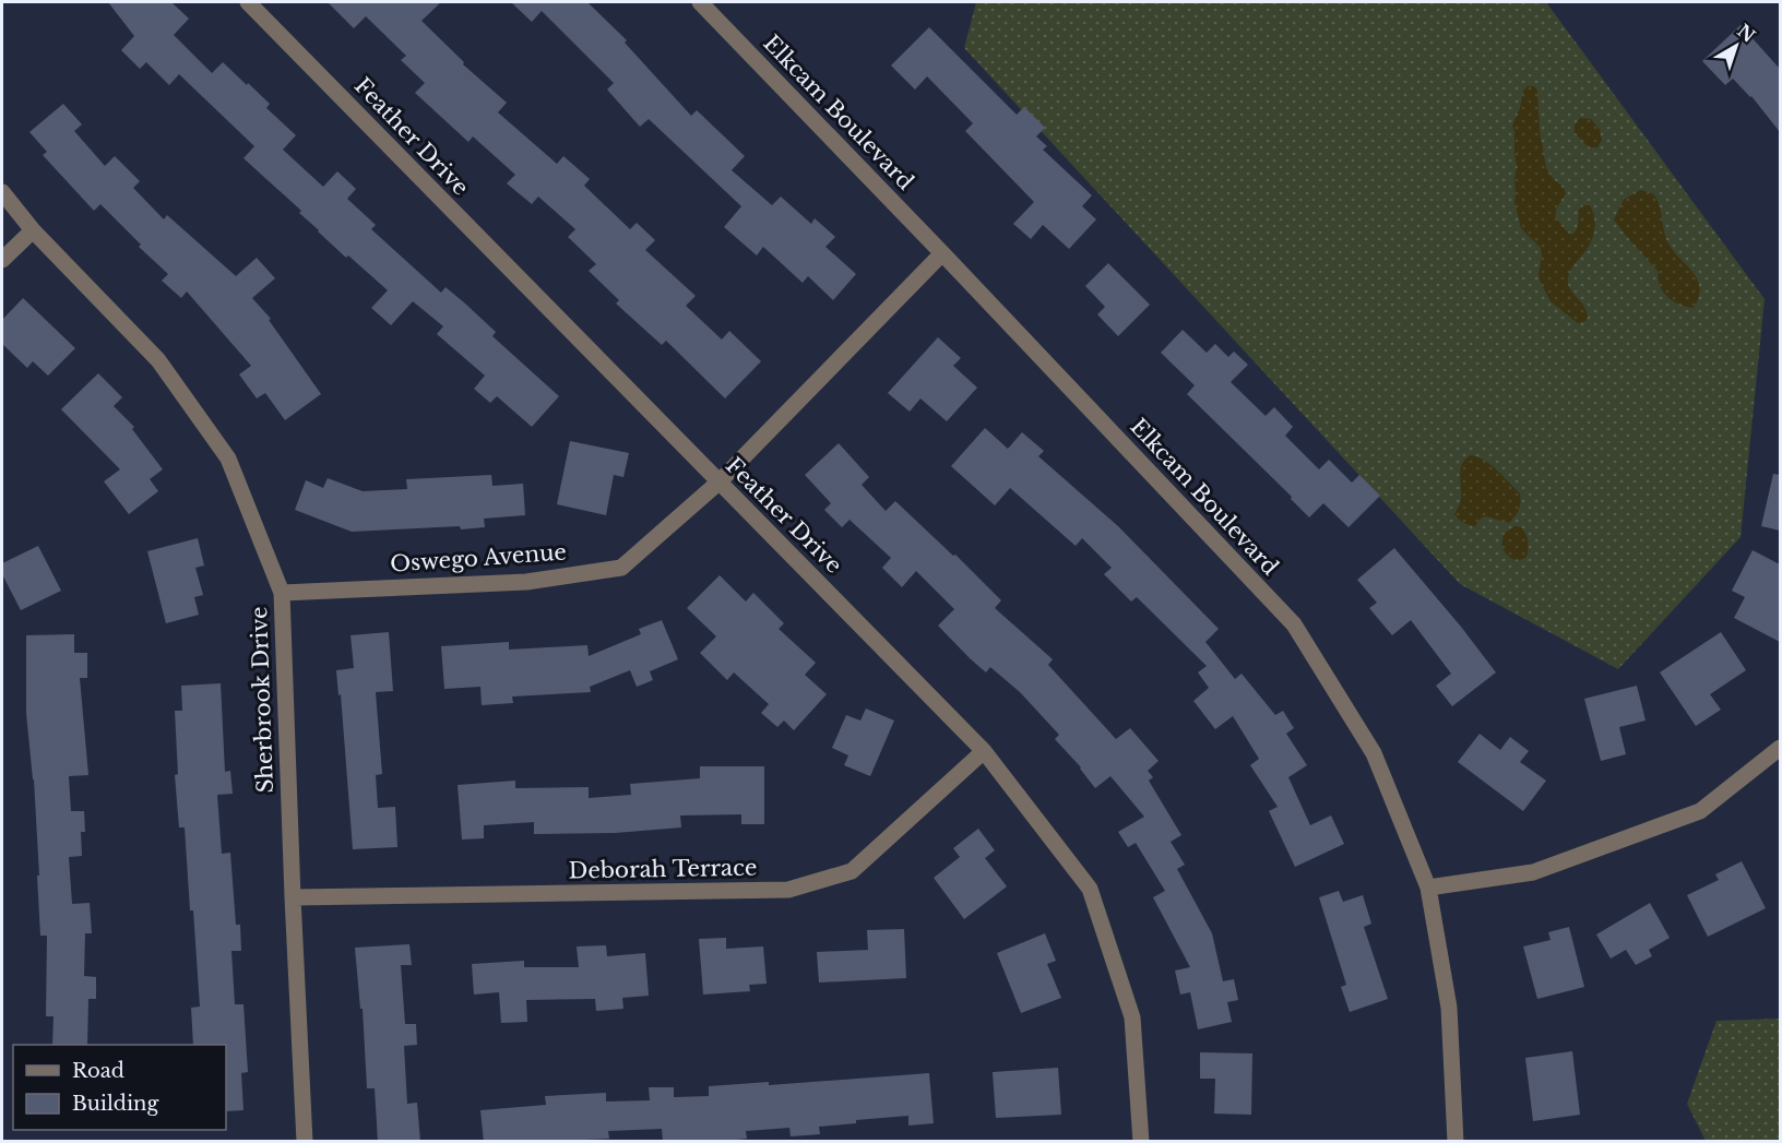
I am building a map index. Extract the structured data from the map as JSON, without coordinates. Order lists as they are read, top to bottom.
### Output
{
  "streets": {
    "street": [
      "Elkcam Boulevard",
      "Feather Drive",
      "Oswego Avenue",
      "Sherbrook Drive",
      "Deborah Terrace"
    ]
  },
  "crossings": [
    ["Elkcam Boulevard", "Oswego Avenue"],
    ["Feather Drive", "Oswego Avenue"],
    ["Feather Drive", "Deborah Terrace"],
    ["Oswego Avenue", "Sherbrook Drive"],
    ["Sherbrook Drive", "Deborah Terrace"]
  ],
  "legend": ["Road", "Building"],
  "north": "top right"
}
